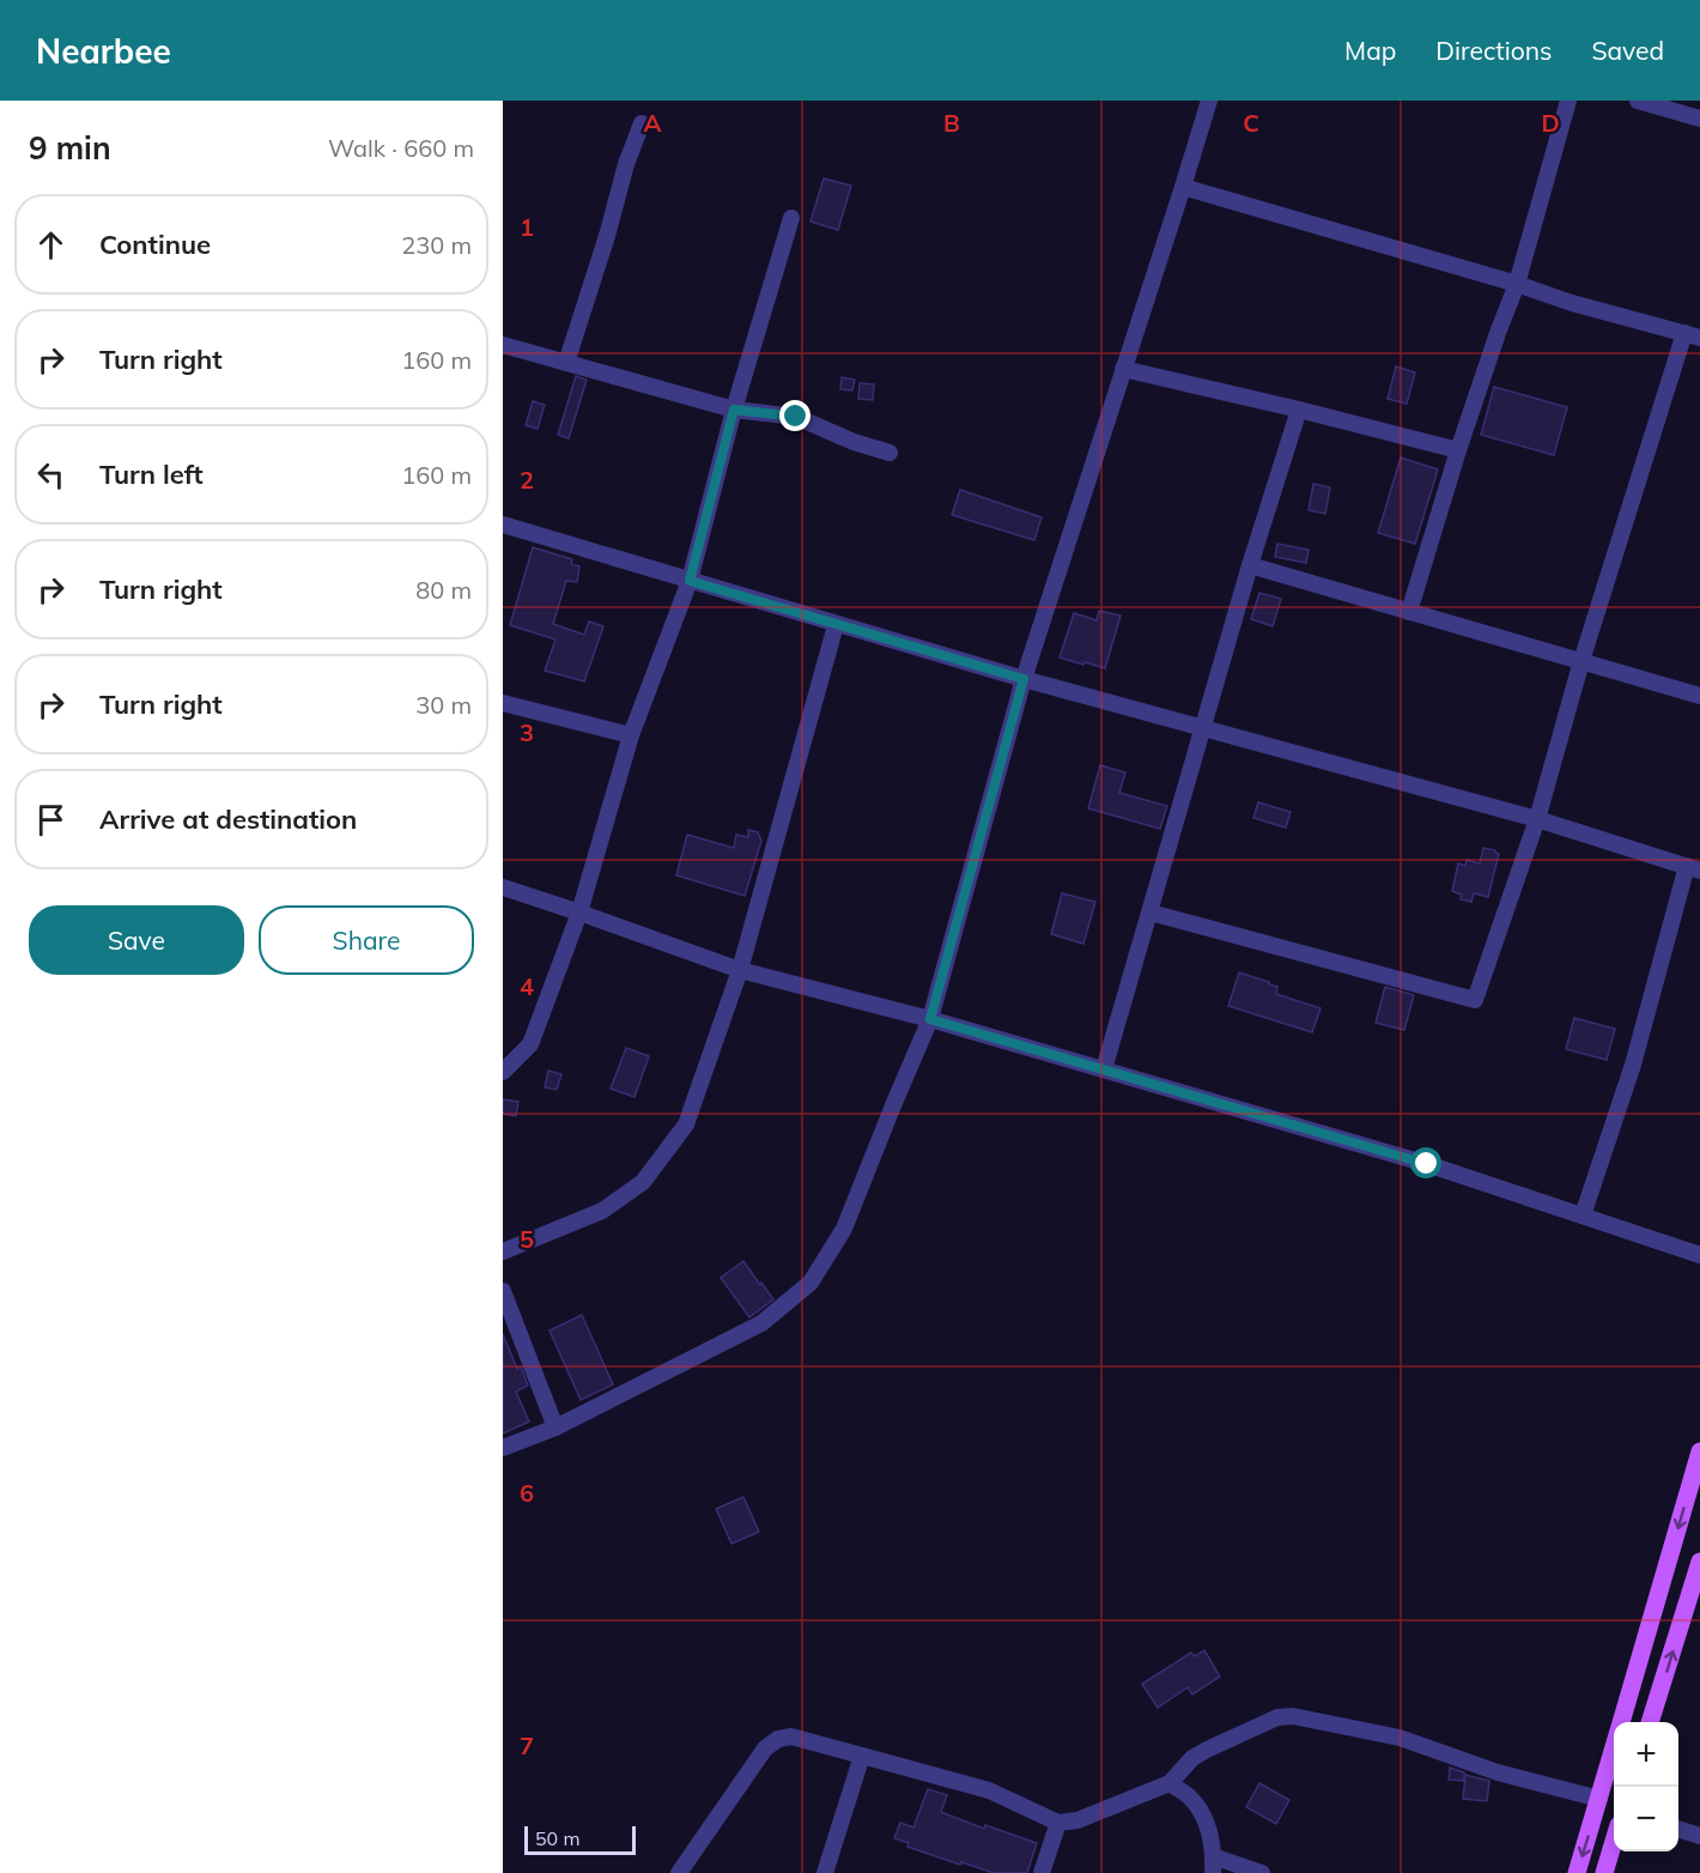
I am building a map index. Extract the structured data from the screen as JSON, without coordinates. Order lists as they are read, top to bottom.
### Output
{
  "scale_bar": "50 m",
  "page": {
    "header": "Nearbee",
    "nav": ["Map", "Directions", "Saved"],
    "heading": ["9 min", "Walk · 660 m"],
    "list": [
      ["Continue", "230 m"],
      ["Turn right", "160 m"],
      ["Turn left", "160 m"],
      ["Turn right", "80 m"],
      ["Turn right", "30 m"],
      "Arrive at destination"
    ],
    "buttons": ["Save", "Share"],
    "map_buttons": ["+", "−"],
    "scale": "50 m"
  },
  "grid": {
    "columns": [
      "A",
      "B",
      "C",
      "D"
    ],
    "rows": [
      "1",
      "2",
      "3",
      "4",
      "5",
      "6",
      "7"
    ]
  }
}
